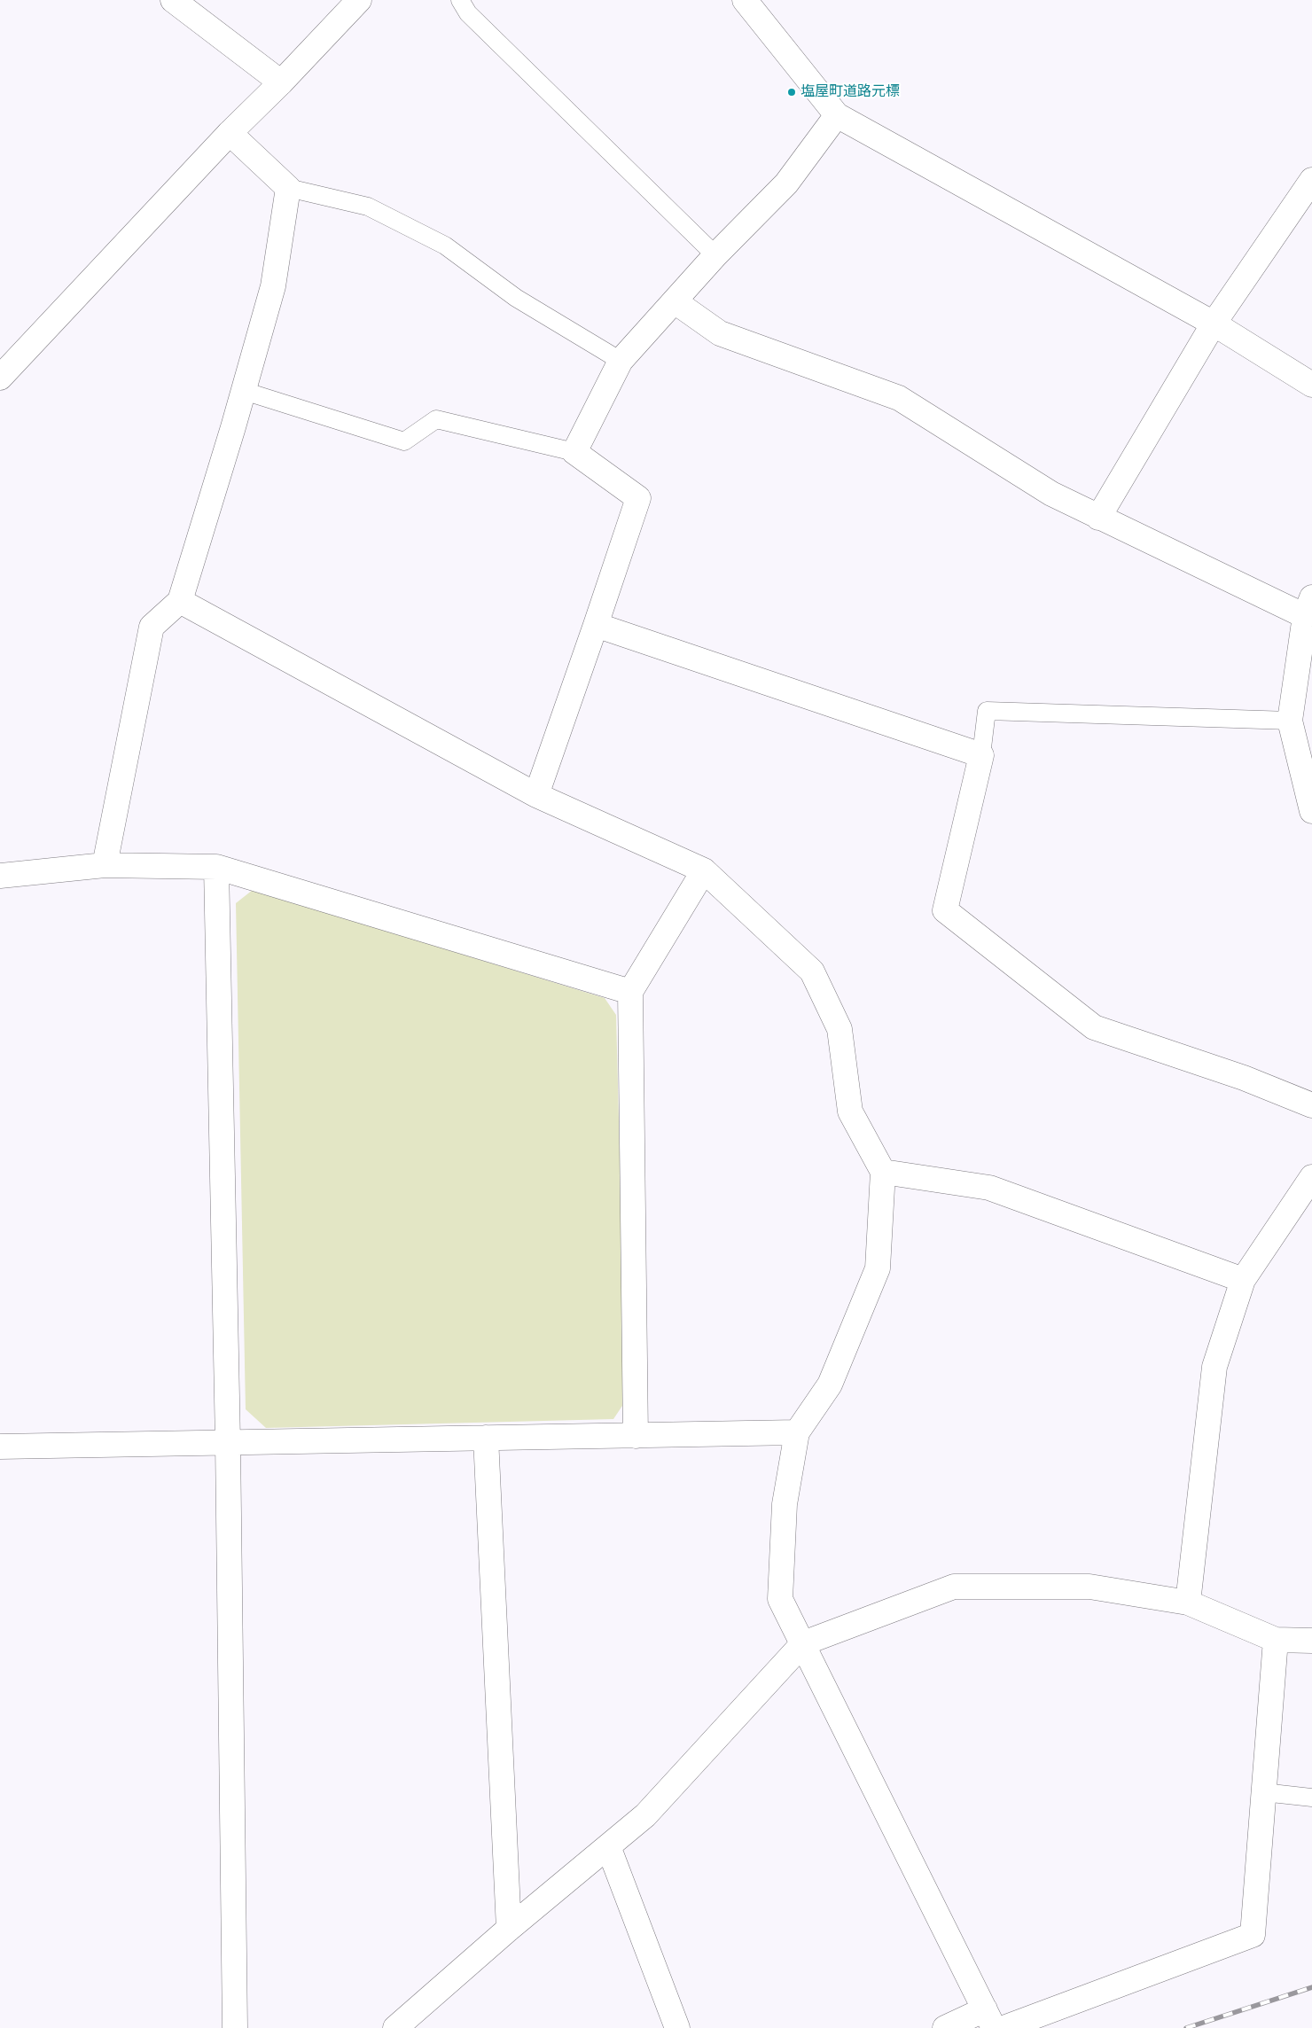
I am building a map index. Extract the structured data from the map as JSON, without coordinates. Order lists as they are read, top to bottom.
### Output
{
  "places": ["塩屋町道路元標"]
}
